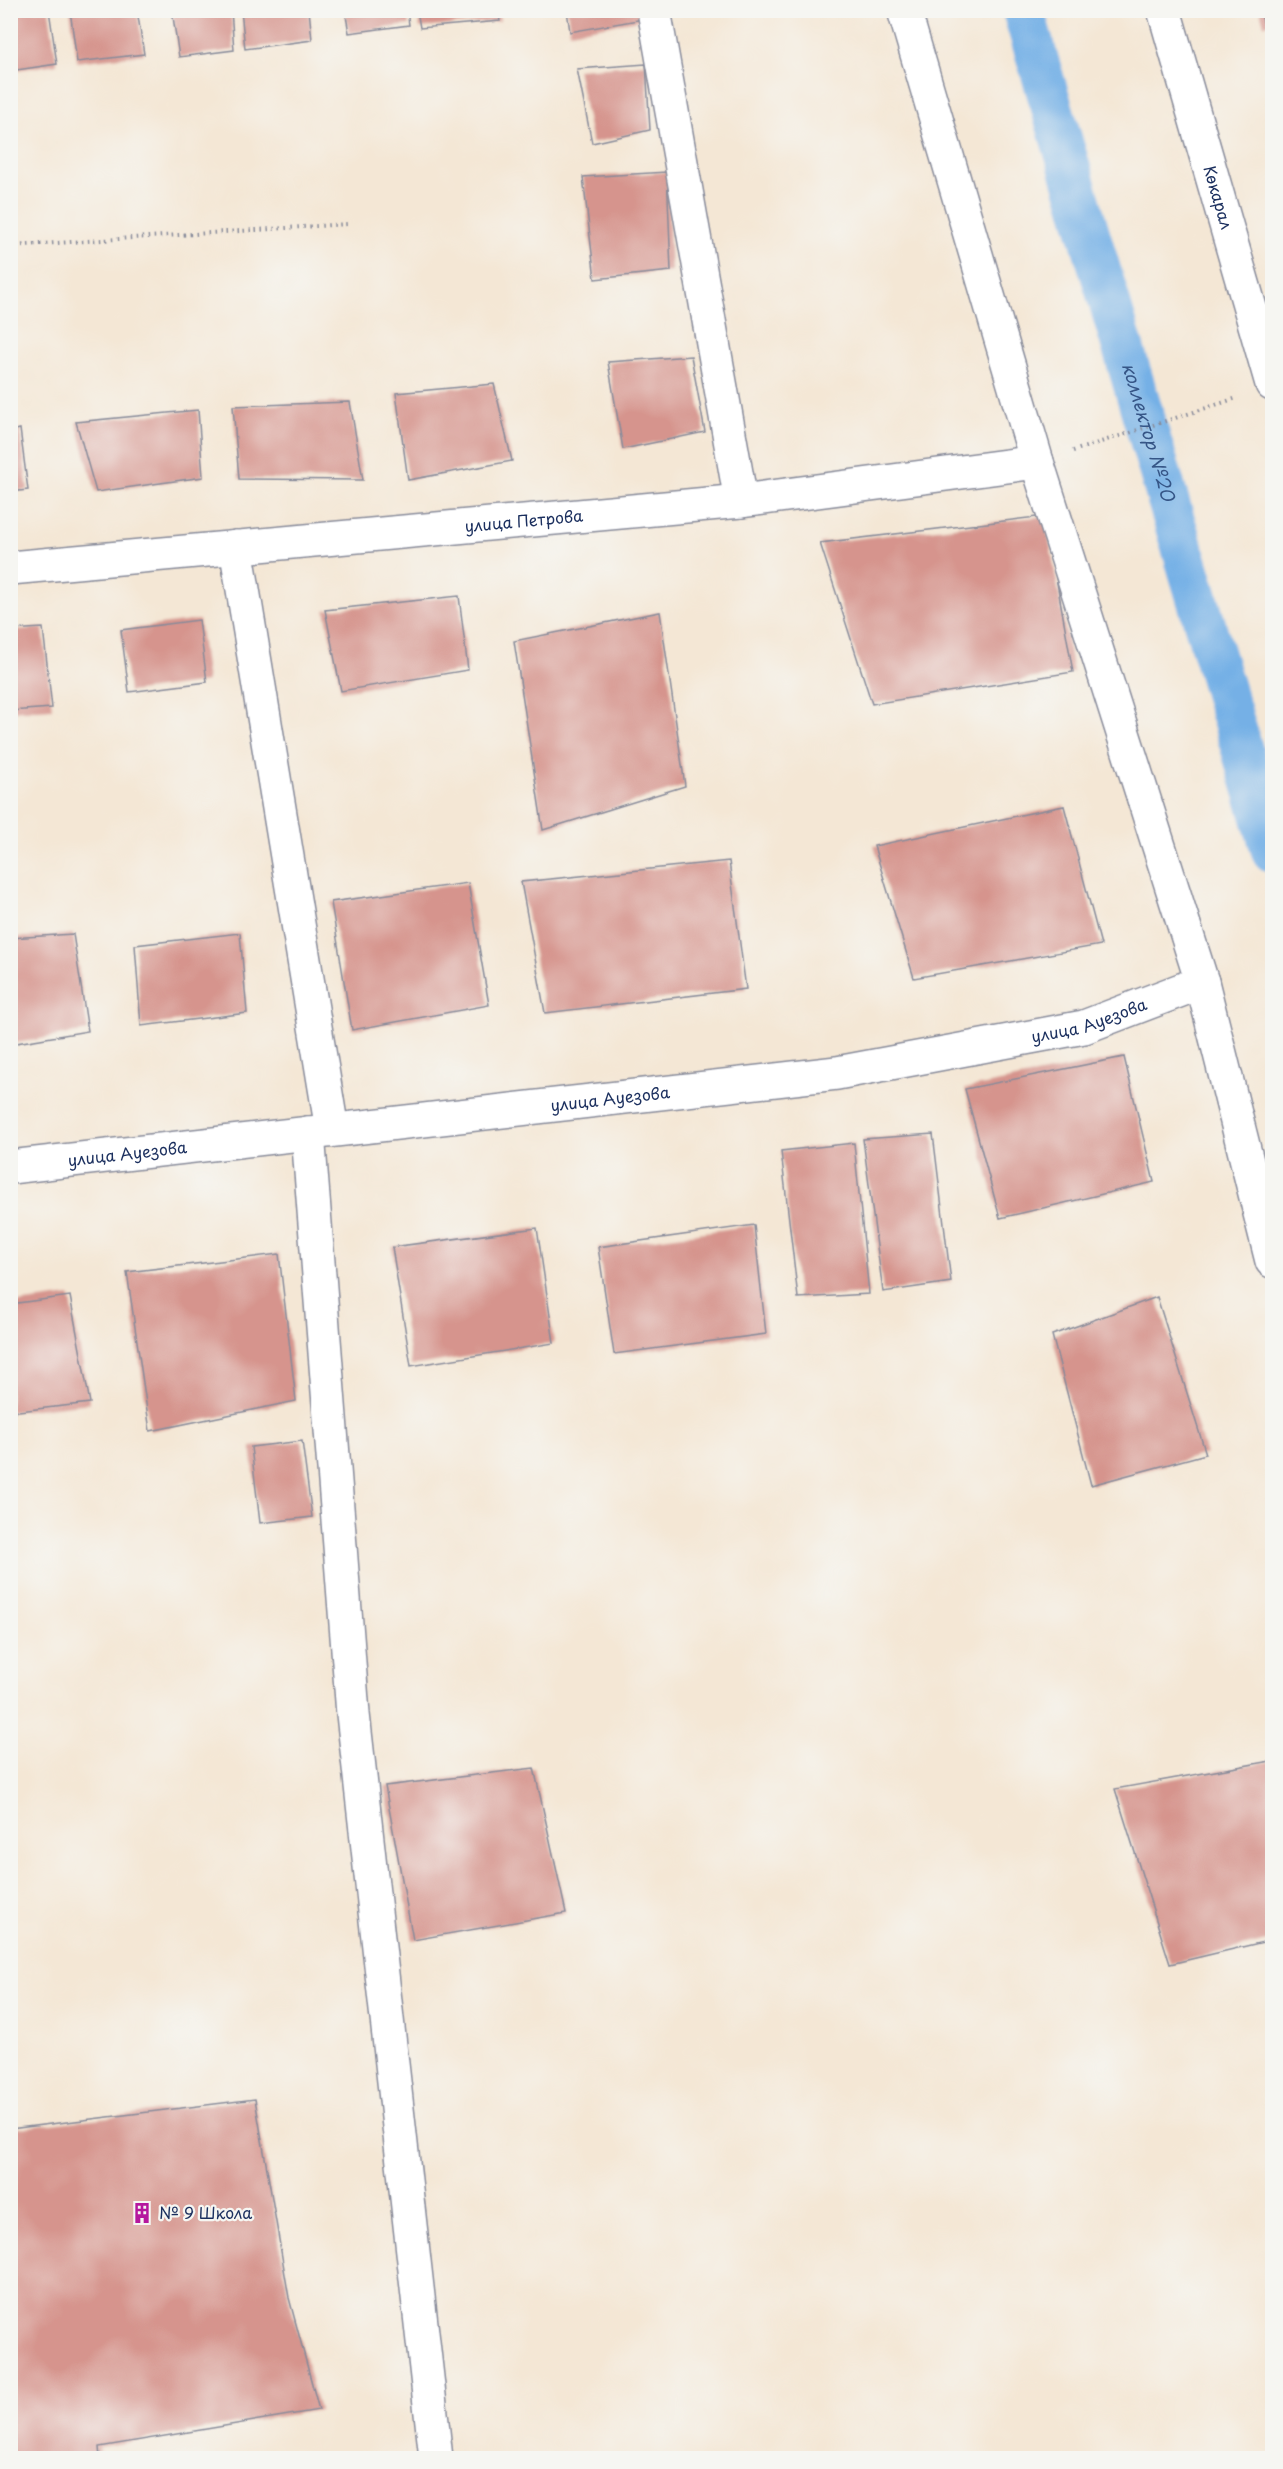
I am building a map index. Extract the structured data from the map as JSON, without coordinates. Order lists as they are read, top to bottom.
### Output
{
  "streets": {
    "street": ["Көкарал", "улица Петрова", "улица Ауезова"]
  },
  "water": ["коллектор №20"],
  "places": {
    "building": ["№ 9 Школа"]
  }
}
